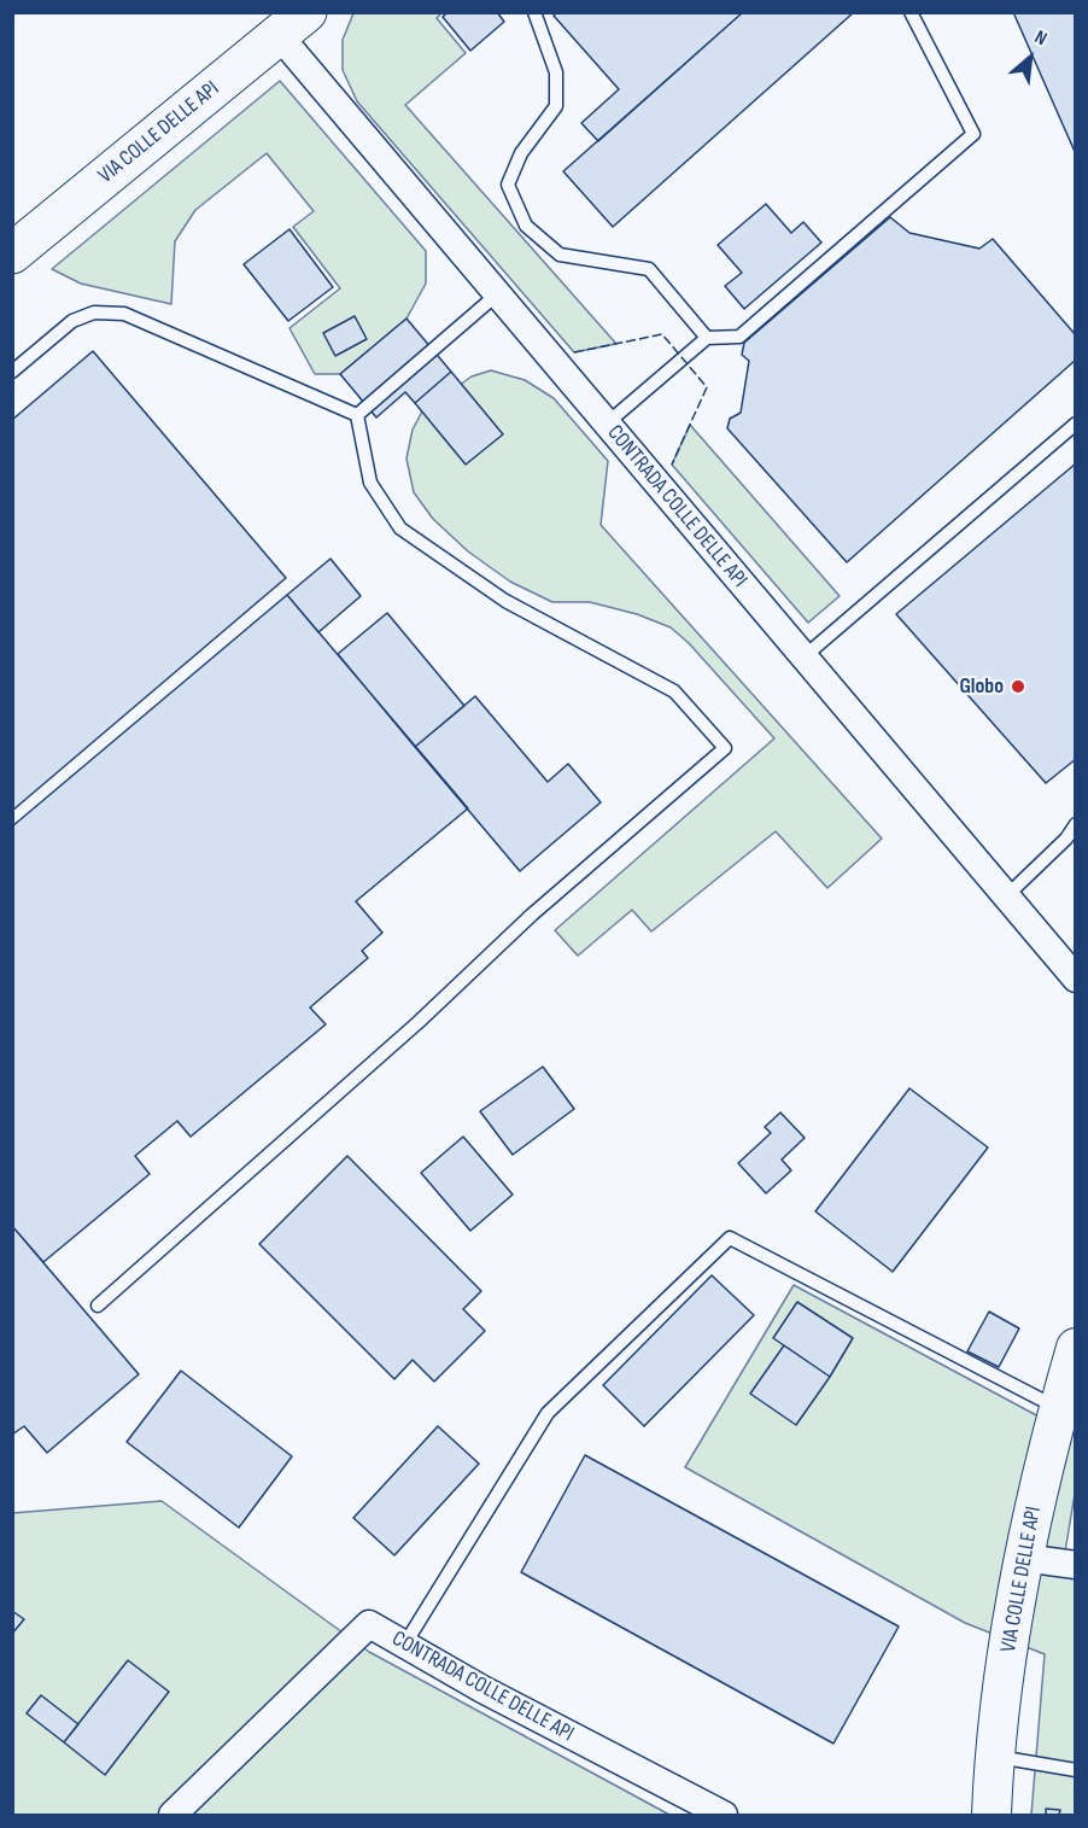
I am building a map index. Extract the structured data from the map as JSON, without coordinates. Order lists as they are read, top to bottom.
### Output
{
  "streets": {
    "main road": ["VIA COLLE DELLE API"],
    "street": ["CONTRADA COLLE DELLE API"]
  },
  "crossings": [
    ["VIA COLLE DELLE API", "CONTRADA COLLE DELLE API"]
  ],
  "places": ["Globo"],
  "north": "top right"
}
